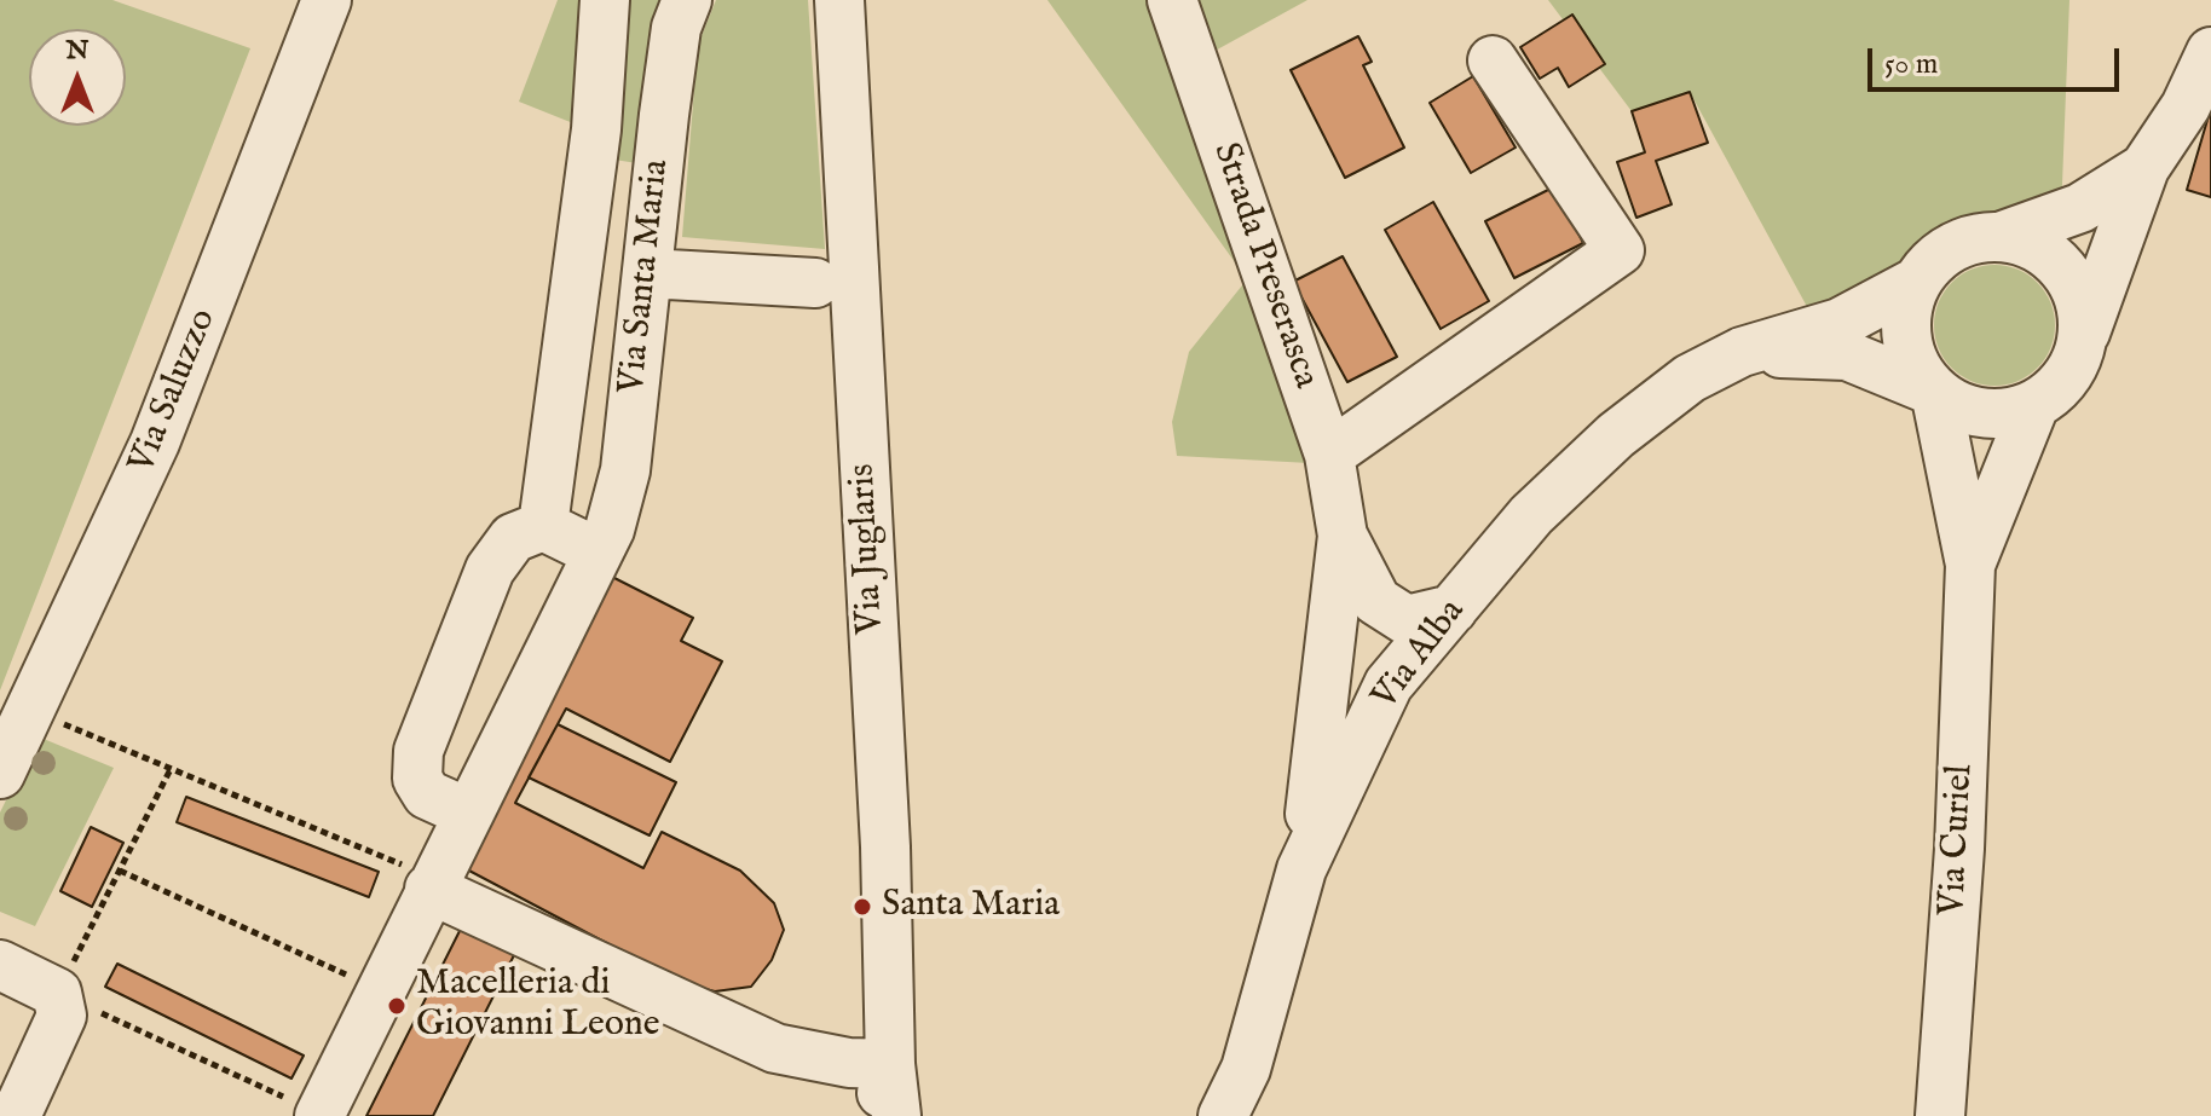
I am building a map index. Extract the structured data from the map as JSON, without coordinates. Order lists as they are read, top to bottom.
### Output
{
  "streets": {
    "street": [
      "Strada Preserasca",
      "Via Santa Maria",
      "Via Saluzzo",
      "Via Juglaris",
      "Via Alba",
      "Via Curiel"
    ]
  },
  "crossings": [
    ["Strada Preserasca", "Via Alba"],
    ["Via Alba", "Via Curiel"]
  ],
  "places": ["Santa Maria", "Macelleria di Giovanni Leone"],
  "scale_bar": "50 m",
  "north": "top"
}
